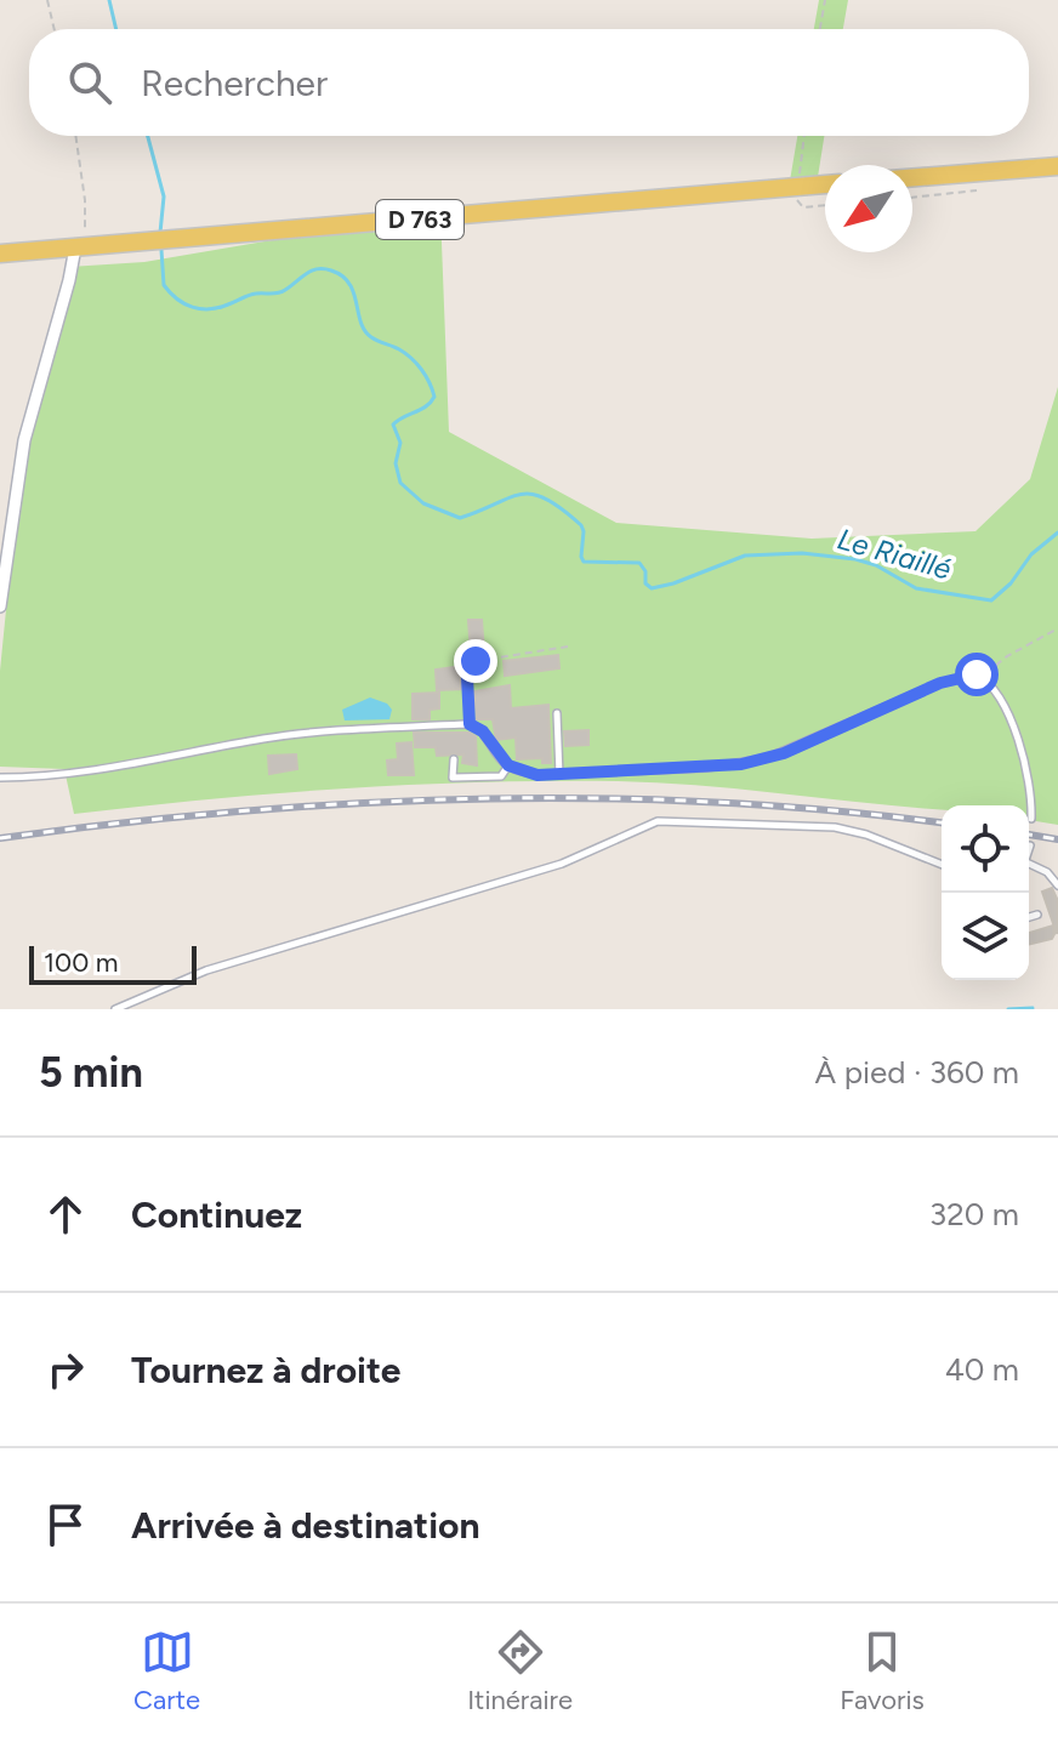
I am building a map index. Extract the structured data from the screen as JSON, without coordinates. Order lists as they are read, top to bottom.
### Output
{
  "streets": {
    "main road": ["D 763"]
  },
  "water": ["Le Riaillé"],
  "scale_bar": "100 m",
  "north": "bottom left",
  "page": {
    "search": "Rechercher",
    "scale": "100 m",
    "heading": ["5 min", "À pied · 360 m"],
    "list": [
      ["Continuez", "320 m"],
      ["Tournez à droite", "40 m"],
      "Arrivée à destination"
    ],
    "nav": ["Carte", "Itinéraire", "Favoris"]
  }
}
